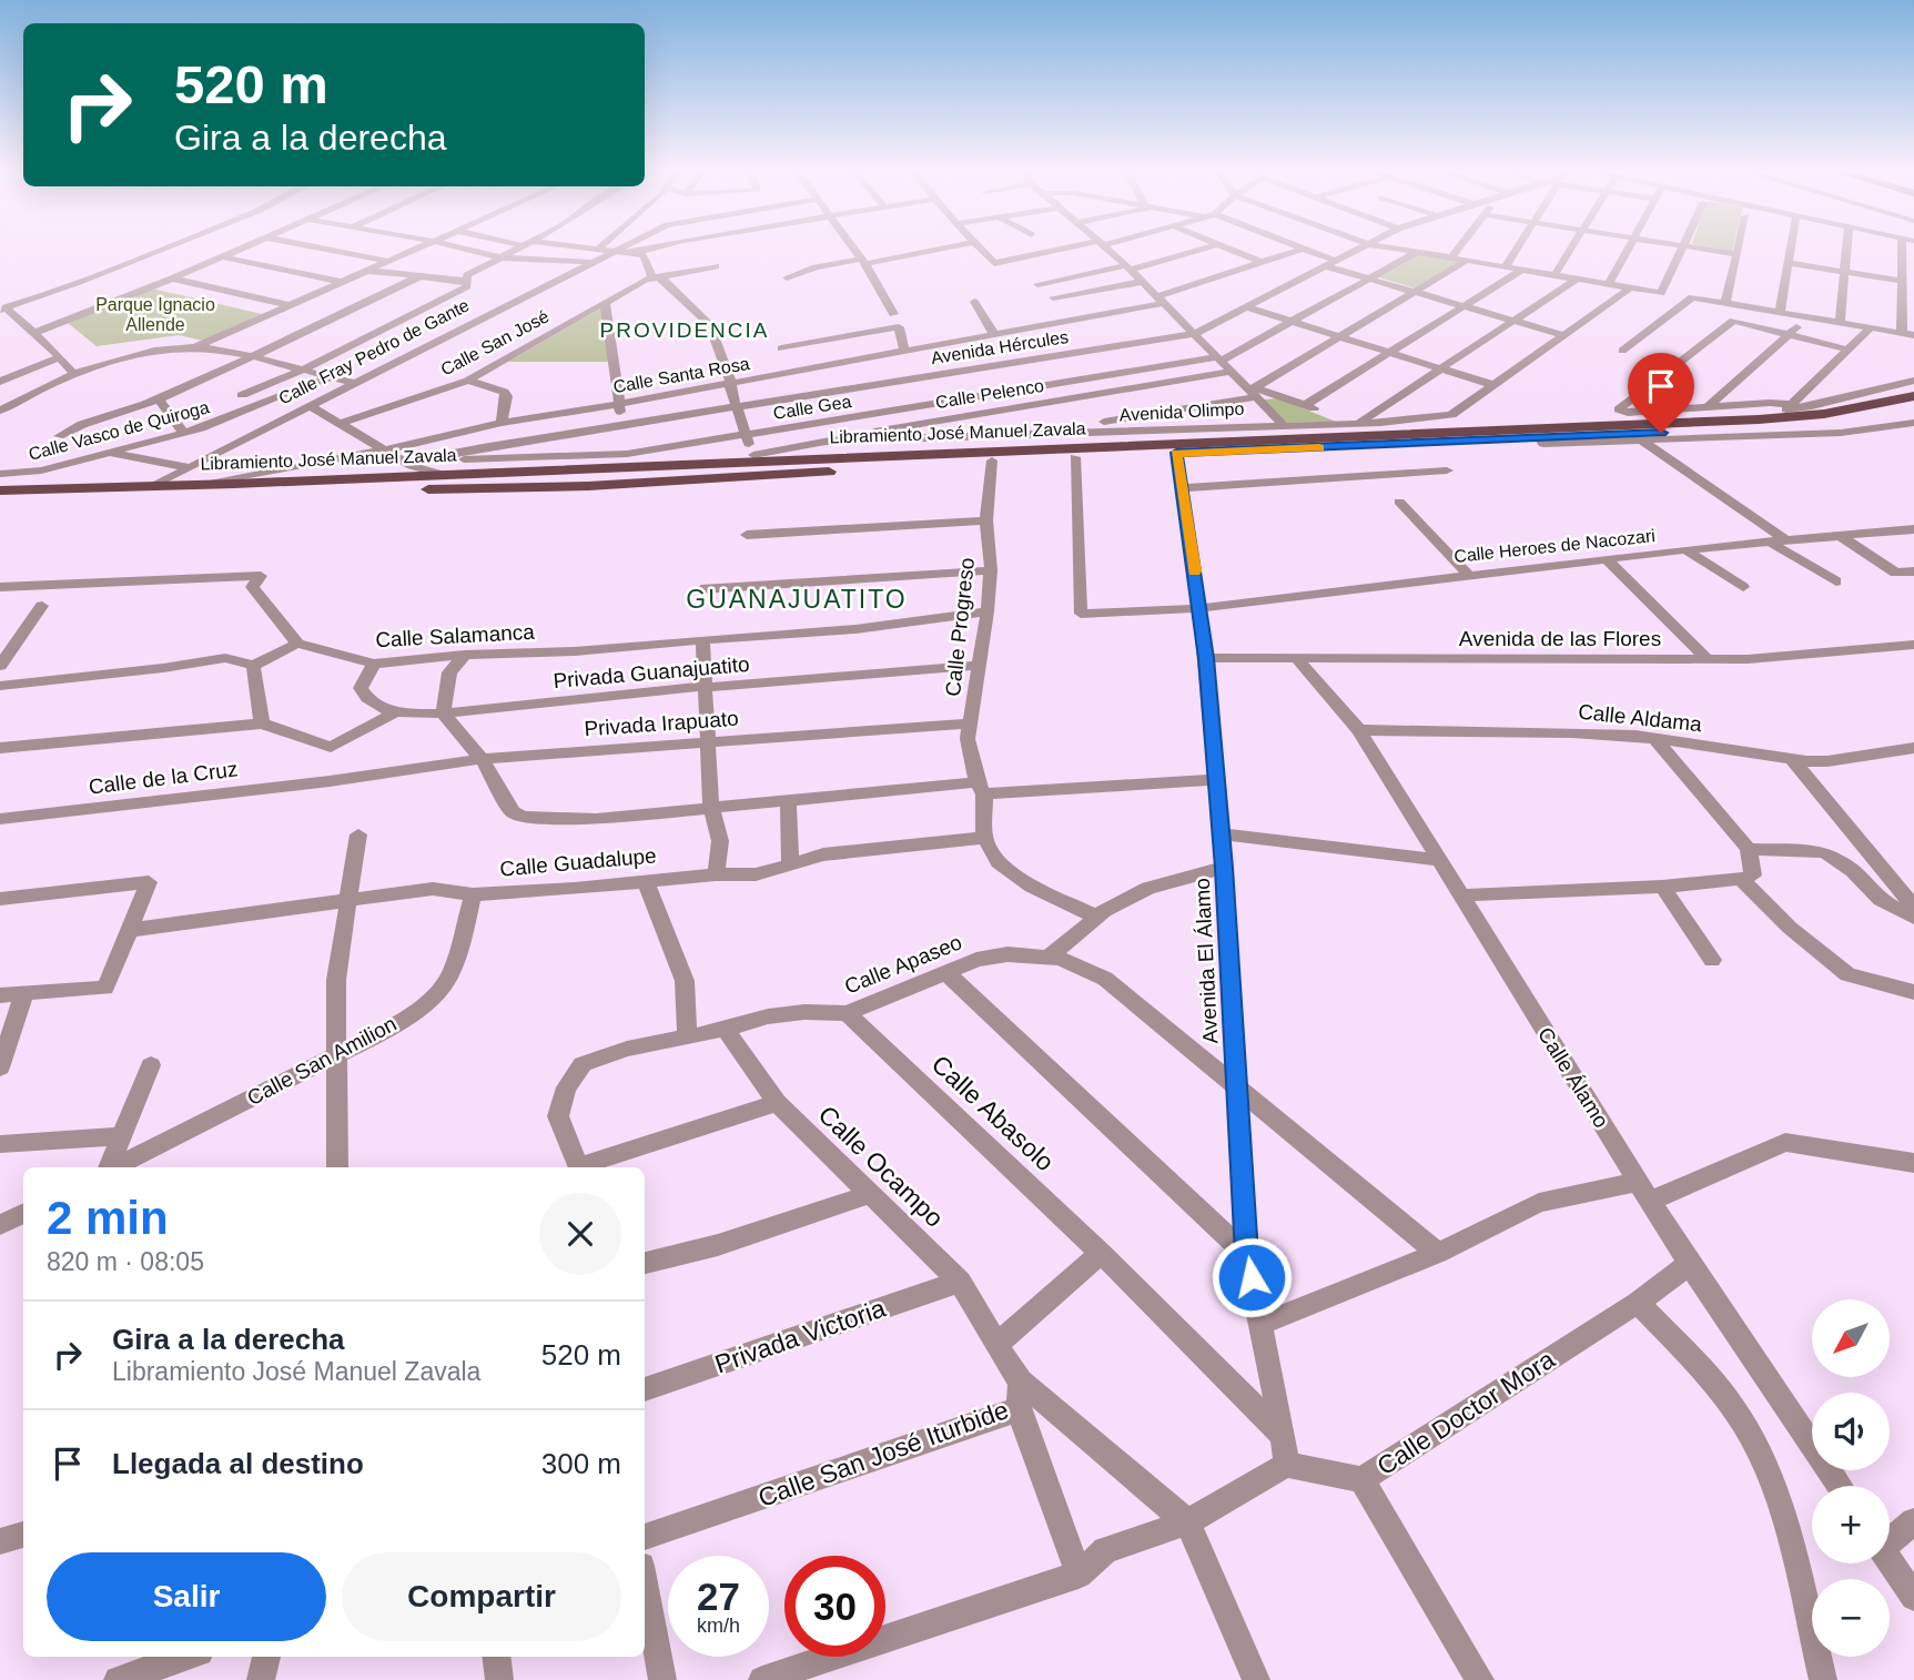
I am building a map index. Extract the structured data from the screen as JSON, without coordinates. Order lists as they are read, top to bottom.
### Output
{
  "streets": {
    "main road": ["Libramiento José Manuel Zavala"],
    "street": [
      "Calle San José",
      "Avenida Hércules",
      "Calle Fray Pedro de Gante",
      "Calle Santa Rosa",
      "Calle Pelenco",
      "Calle Gea",
      "Avenida Olimpo",
      "Calle Vasco de Quiroga",
      "Calle Heroes de Nacozari",
      "Calle Progreso",
      "Calle Salamanca",
      "Avenida de las Flores",
      "Privada Guanajuatito",
      "Calle Aldama",
      "Privada Irapuato",
      "Calle de la Cruz",
      "Calle Guadalupe",
      "Avenida El Álamo",
      "Calle Apaseo",
      "Calle San Amilion",
      "Calle Álamo",
      "Calle Abasolo",
      "Calle Ocampo",
      "Privada Victoria",
      "Calle Doctor Mora",
      "Calle San José Iturbide"
    ]
  },
  "crossings": [
    ["Avenida Hércules", "Calle Santa Rosa"],
    ["Avenida Hércules", "Calle Gea"],
    ["Calle Fray Pedro de Gante", "Libramiento José Manuel Zavala"],
    ["Calle Santa Rosa", "Libramiento José Manuel Zavala"],
    ["Calle Pelenco", "Avenida Olimpo"],
    ["Calle Pelenco", "Libramiento José Manuel Zavala"],
    ["Avenida Olimpo", "Libramiento José Manuel Zavala"],
    ["Avenida Olimpo", "Avenida El Álamo"],
    ["Libramiento José Manuel Zavala", "Calle Heroes de Nacozari"],
    ["Libramiento José Manuel Zavala", "Calle Progreso"],
    ["Libramiento José Manuel Zavala", "Avenida El Álamo"],
    ["Calle Heroes de Nacozari", "Avenida El Álamo"],
    ["Calle Progreso", "Calle Salamanca"],
    ["Calle Progreso", "Privada Guanajuatito"],
    ["Calle Progreso", "Privada Irapuato"],
    ["Avenida de las Flores", "Avenida El Álamo"],
    ["Avenida de las Flores", "Calle Álamo"],
    ["Calle Aldama", "Calle Álamo"],
    ["Privada Irapuato", "Calle de la Cruz"],
    ["Calle Guadalupe", "Calle San Amilion"],
    ["Avenida El Álamo", "Calle Apaseo"],
    ["Avenida El Álamo", "Calle Abasolo"],
    ["Avenida El Álamo", "Calle Doctor Mora"],
    ["Calle Apaseo", "Calle Abasolo"],
    ["Calle Apaseo", "Calle Ocampo"],
    ["Calle Álamo", "Calle Doctor Mora"],
    ["Calle Ocampo", "Privada Victoria"],
    ["Calle Ocampo", "Calle San José Iturbide"]
  ],
  "districts": ["PROVIDENCIA", "GUANAJUATITO"],
  "parks": ["Parque Ignacio Allende"],
  "north": "bottom left",
  "page": {
    "turn": ["520 m", "Gira a la derecha"],
    "heading": ["2 min", "820 m · 08:05"],
    "map_buttons": ["+", "−"],
    "list": [
      {
        "name": "Gira a la derecha",
        "note": "Libramiento José Manuel Zavala",
        "value": "520 m"
      },
      {
        "name": "Llegada al destino",
        "value": "300 m"
      }
    ],
    "buttons": ["Salir", "Compartir"],
    "speed": "27 km/h",
    "limit": "30"
  }
}
